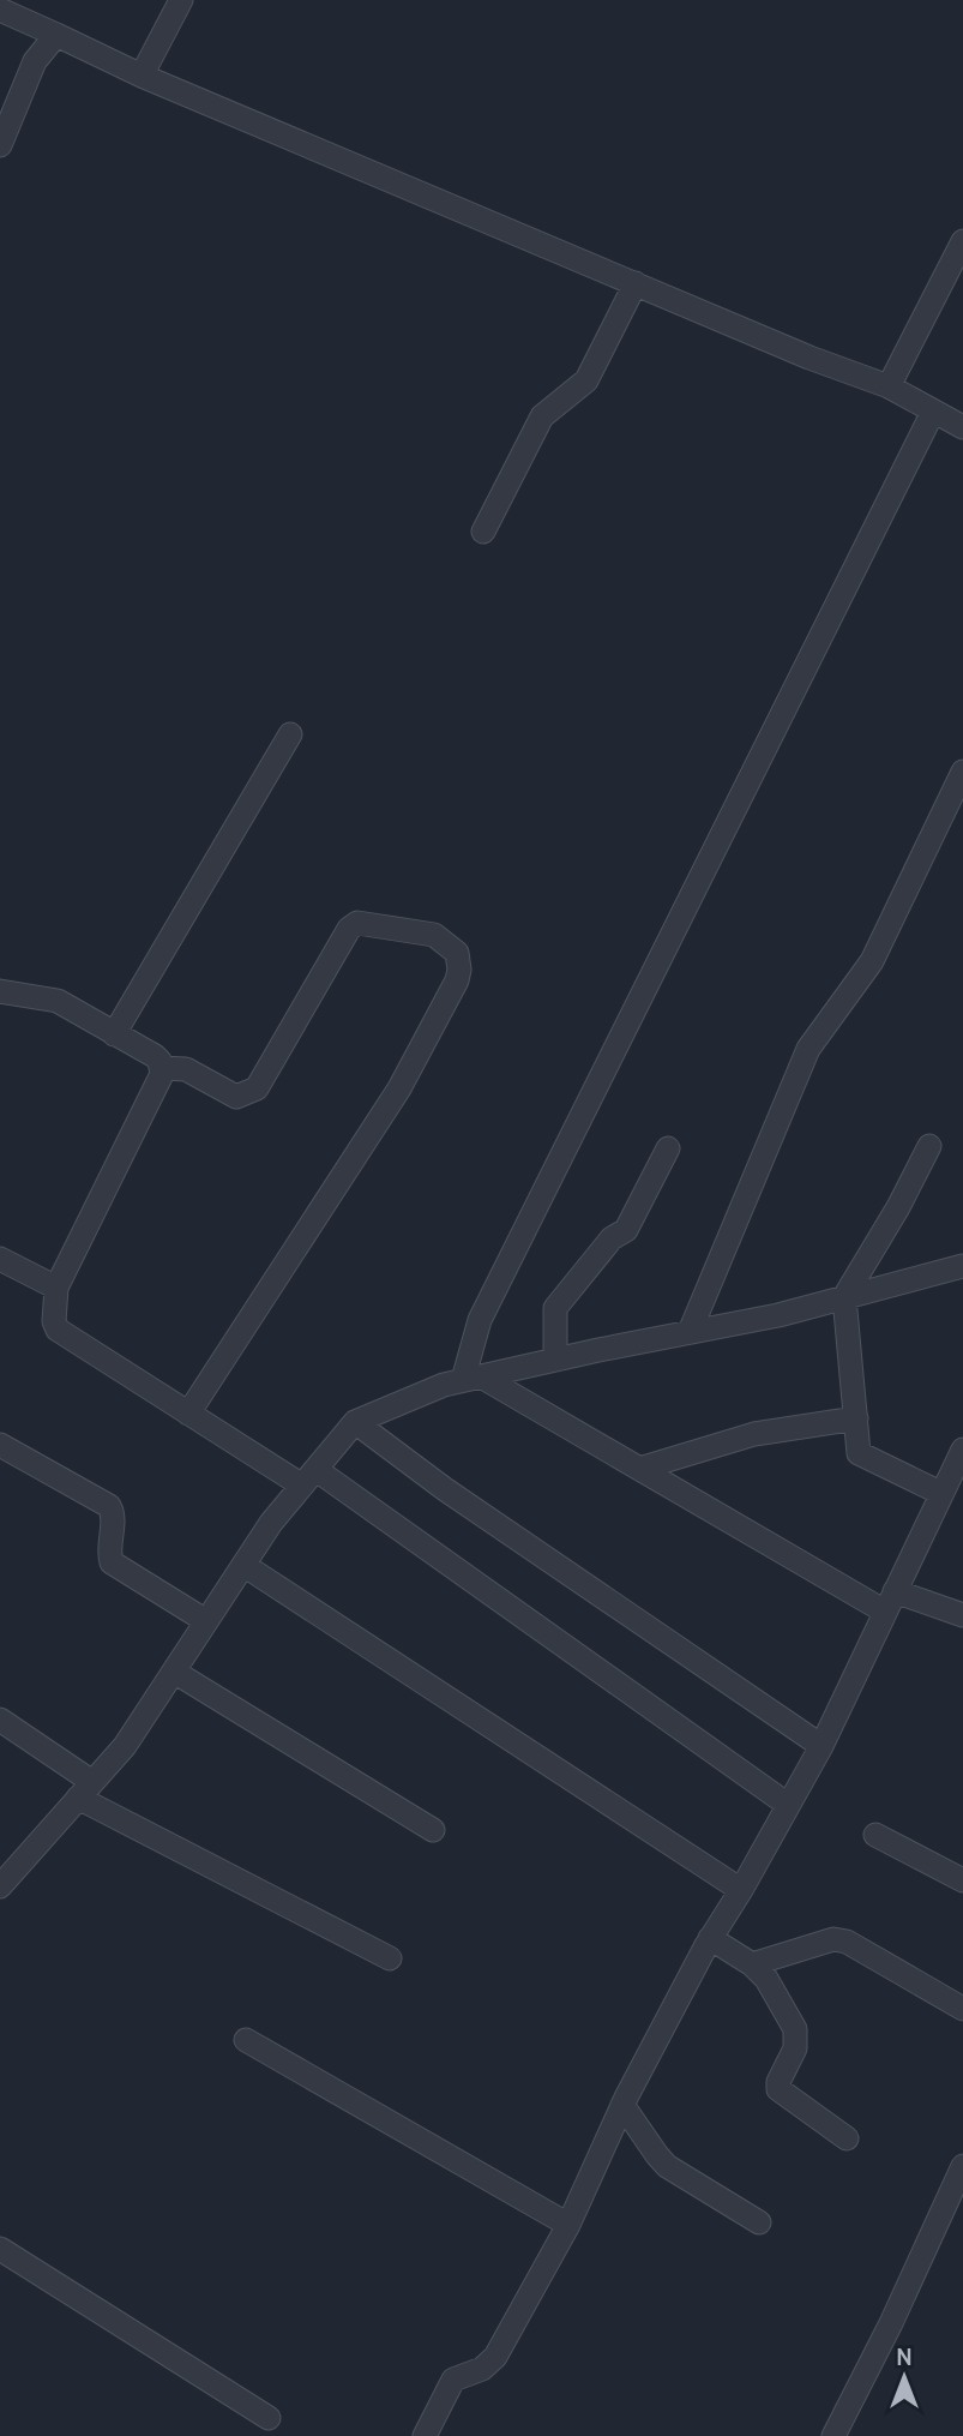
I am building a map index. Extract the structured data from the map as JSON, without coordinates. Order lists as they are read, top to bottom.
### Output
{
  "north": "top"
}
